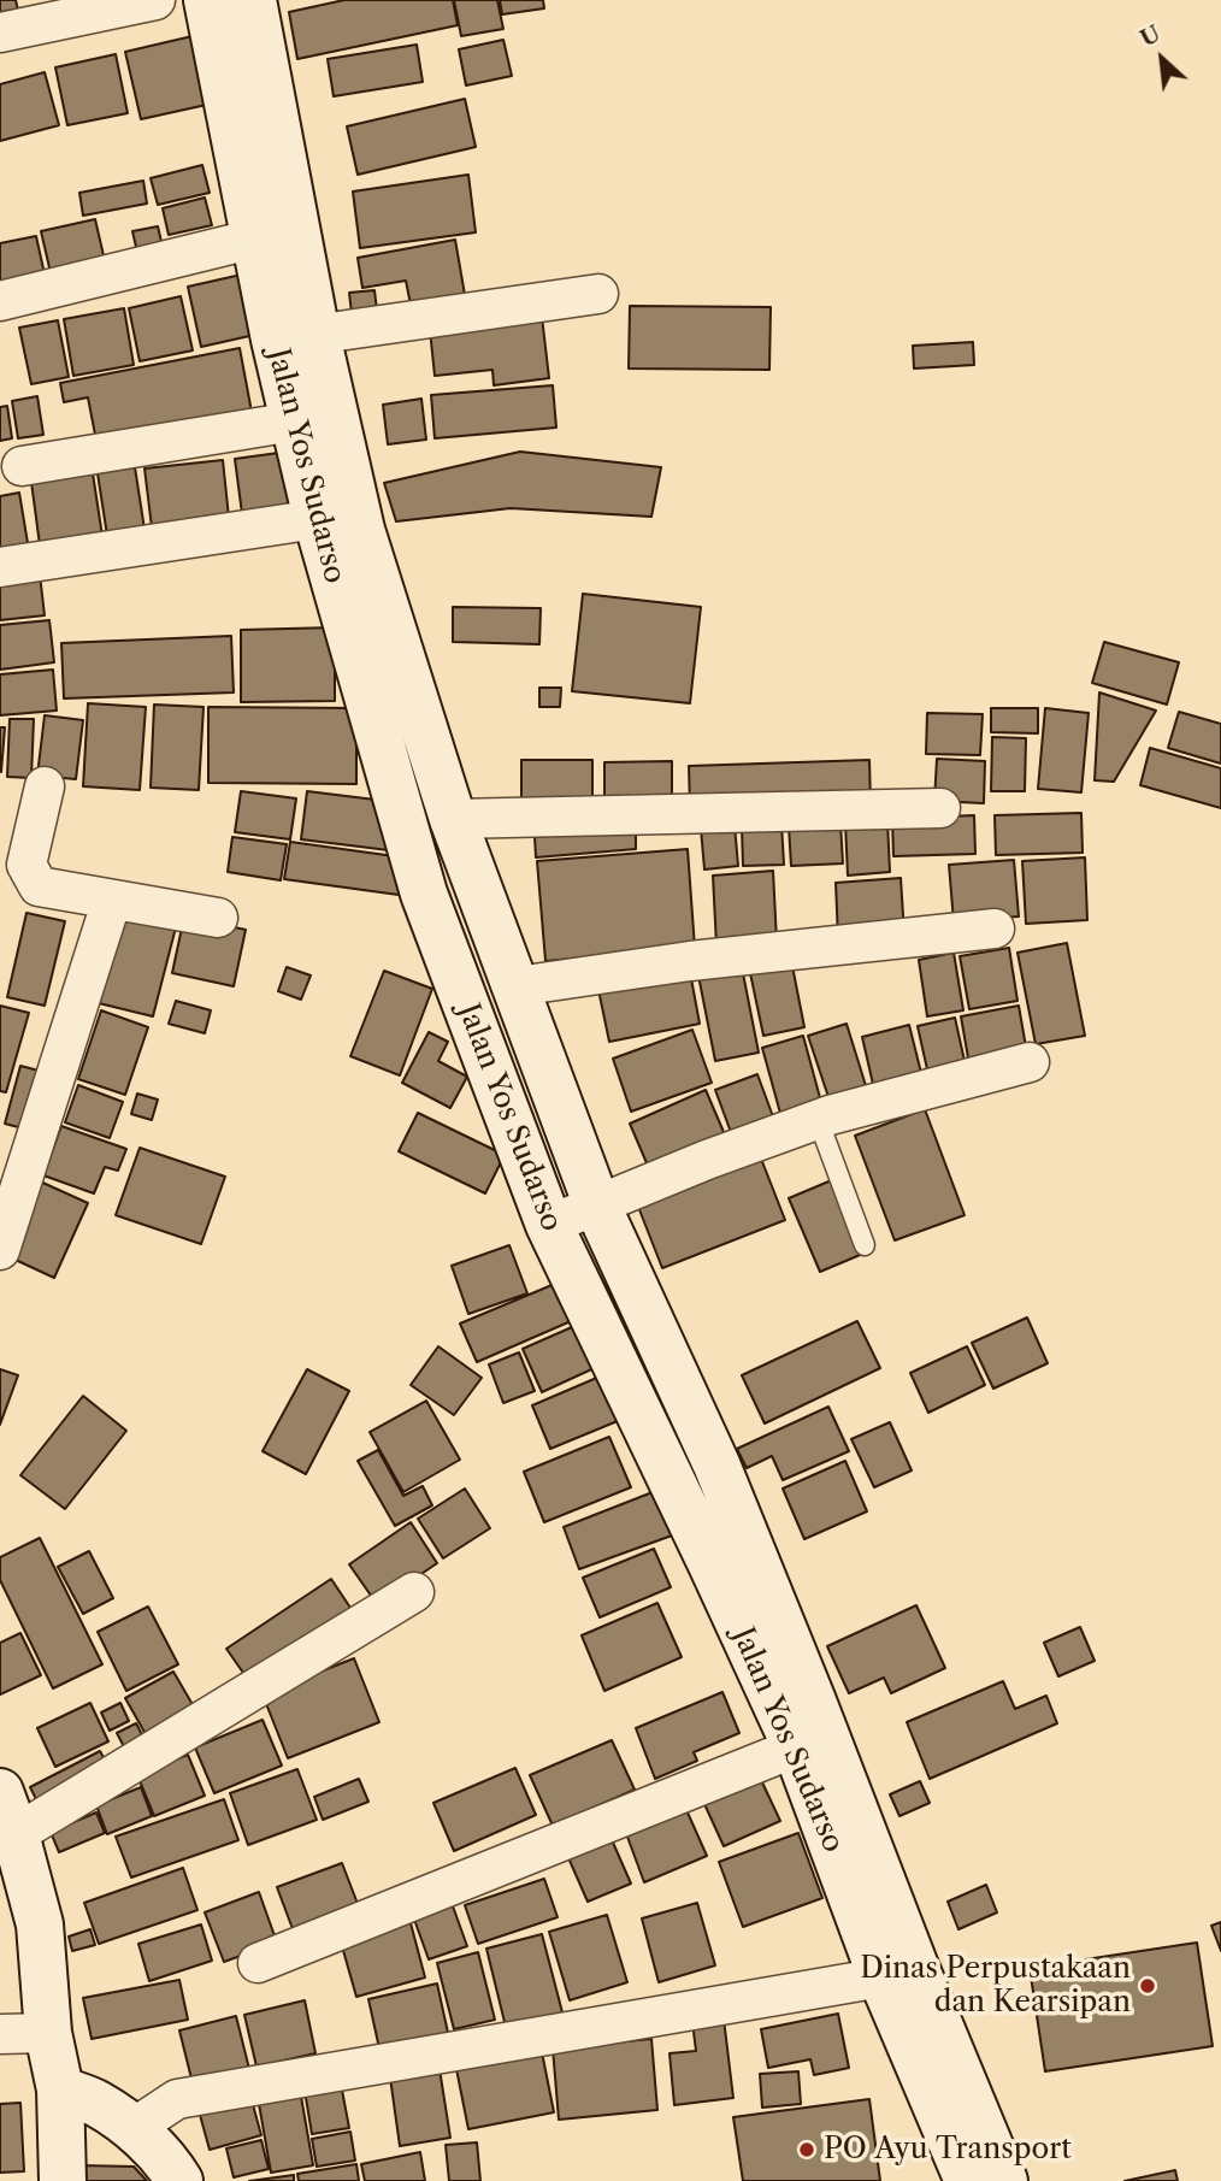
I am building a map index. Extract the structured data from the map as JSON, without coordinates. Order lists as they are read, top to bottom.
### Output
{
  "streets": {
    "main road": ["Jalan Yos Sudarso"]
  },
  "places": ["Dinas Perpustakaan dan Kearsipan", "PO Ayu Transport"],
  "north": "top left"
}
